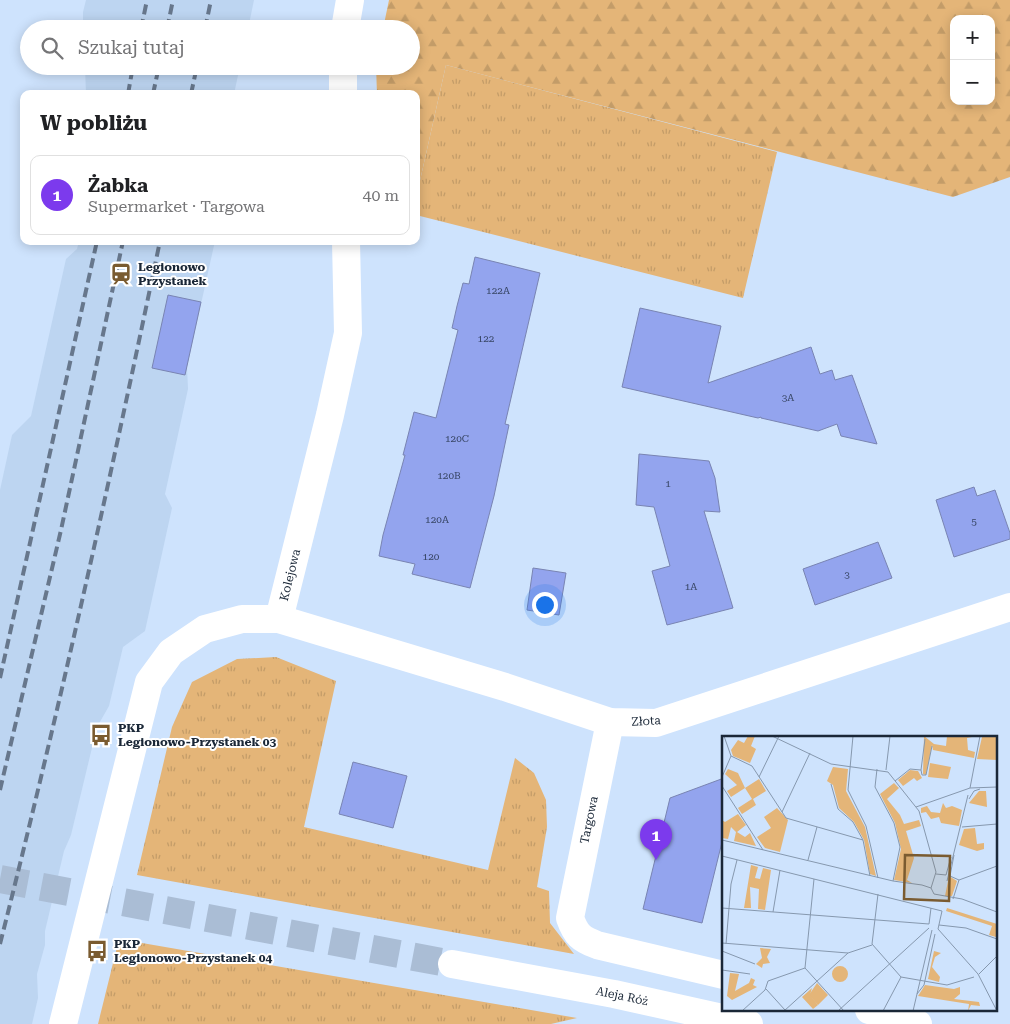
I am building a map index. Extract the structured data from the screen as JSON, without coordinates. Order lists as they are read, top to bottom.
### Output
{
  "streets": {
    "street": [
      "Kolejowa",
      "Złota",
      "Targowa",
      "Aleja Róż"
    ]
  },
  "crossings": [
    ["Kolejowa", "Złota"],
    ["Złota", "Targowa"]
  ],
  "places": {
    "station": ["Legionowo Przystanek"],
    "bus stop": ["PKP Legionowo-Przystanek 03", "PKP Legionowo-Przystanek 04"]
  },
  "house_numbers": [
    "122A",
    "122",
    "3A",
    "120C",
    "120B",
    "1",
    "120A",
    "5",
    "120",
    "3",
    "1A"
  ],
  "page": {
    "map_buttons": ["+", "−"],
    "search": "Szukaj tutaj",
    "heading": "W pobliżu",
    "list": [
      {
        "mark": "1",
        "name": "Żabka",
        "note": "Supermarket · Targowa",
        "value": "40 m"
      }
    ],
    "pins": "1"
  }
}
